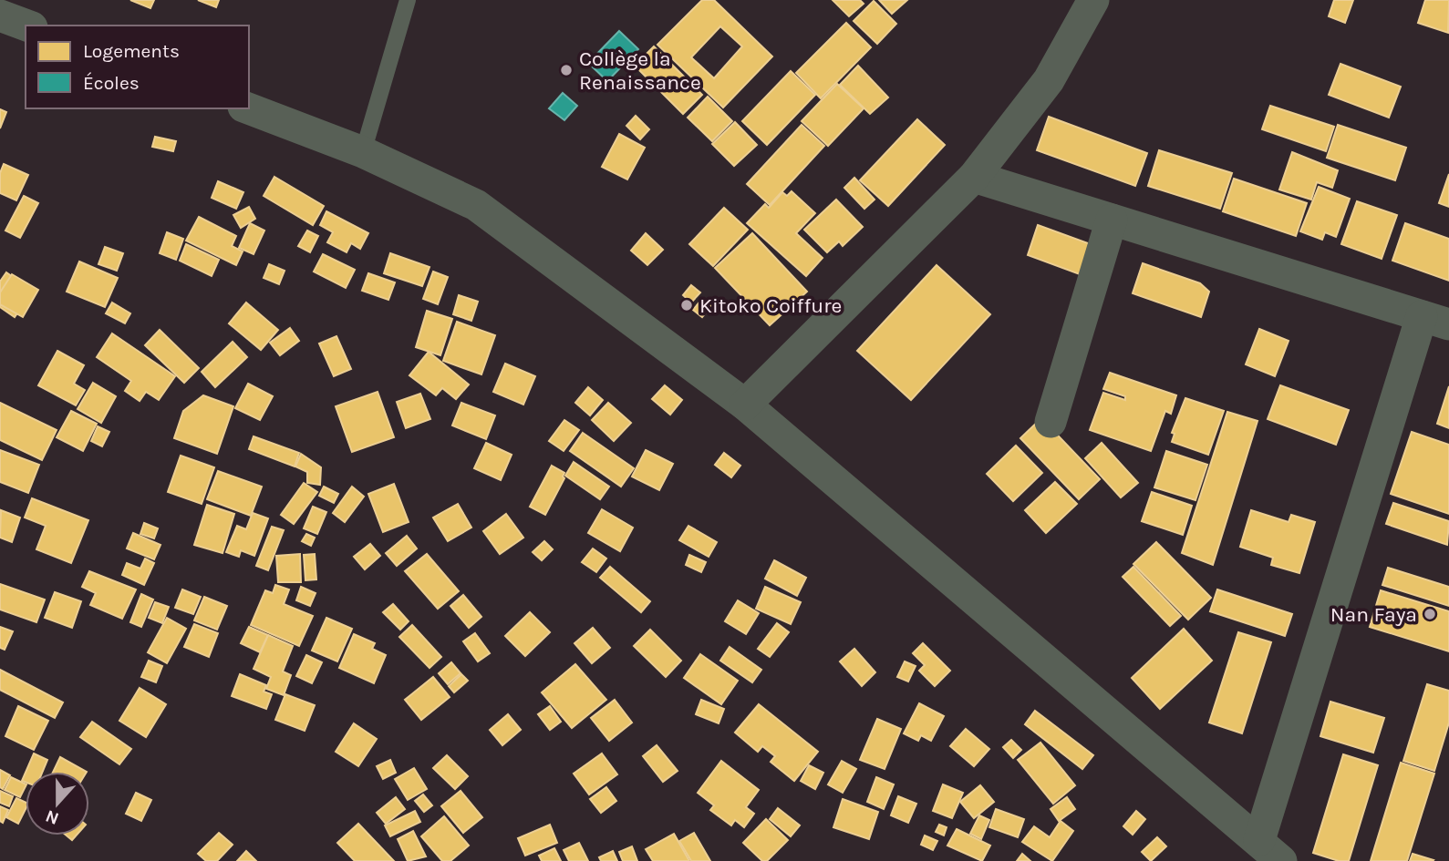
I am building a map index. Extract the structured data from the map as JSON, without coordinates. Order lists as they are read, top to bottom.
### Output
{
  "places": ["Collège la Renaissance", "Kitoko Coiffure", "Nan Faya"],
  "legend": ["Logements", "Écoles"],
  "north": "bottom"
}
